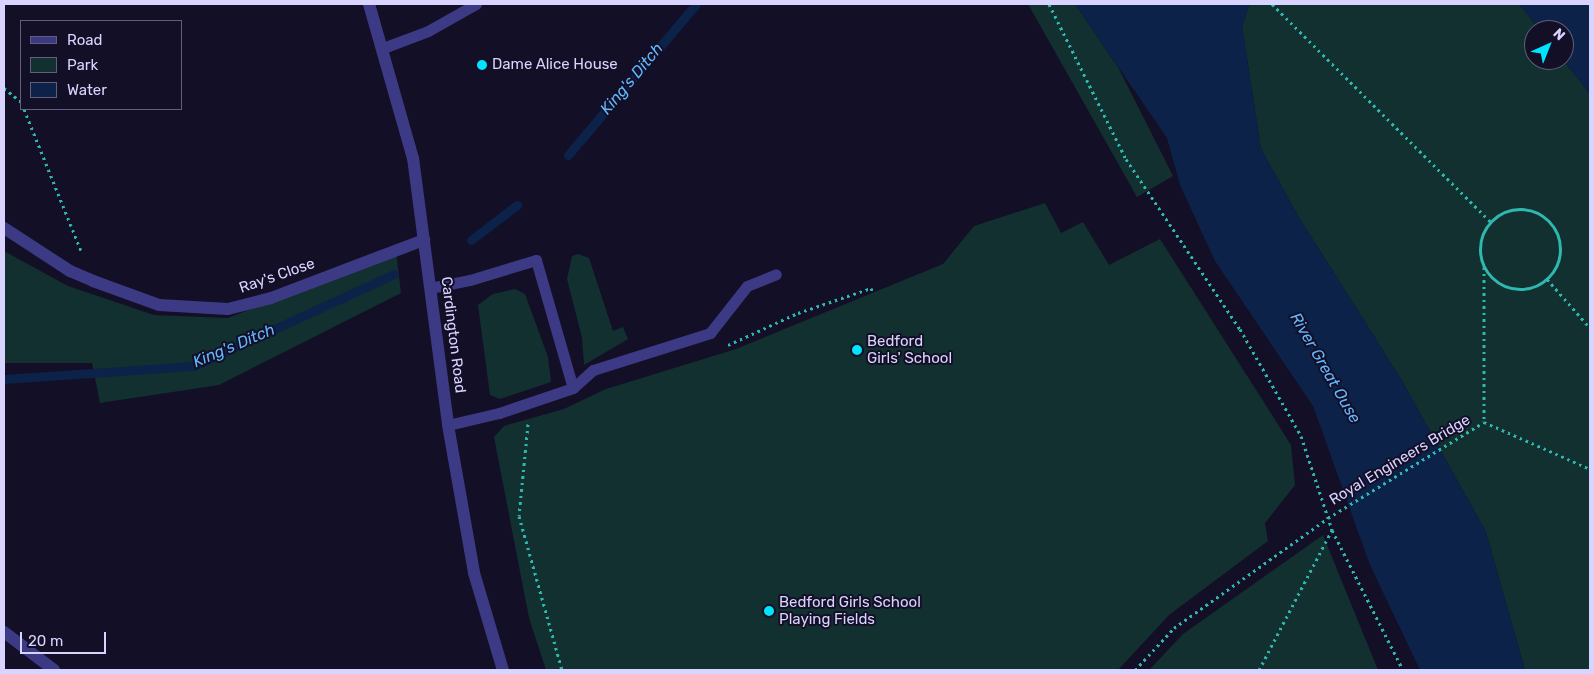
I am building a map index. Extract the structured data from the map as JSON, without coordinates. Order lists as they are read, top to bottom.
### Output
{
  "streets": {
    "street": ["Ray's Close", "Cardington Road"],
    "path": ["Royal Engineers Bridge"]
  },
  "crossings": [
    ["Ray's Close", "Cardington Road"]
  ],
  "water": ["King's Ditch", "River Great Ouse"],
  "places": ["Dame Alice House", "Bedford Girls' School", "Bedford Girls School Playing Fields"],
  "legend": ["Road", "Park", "Water"],
  "scale_bar": "20 m",
  "north": "top right"
}
